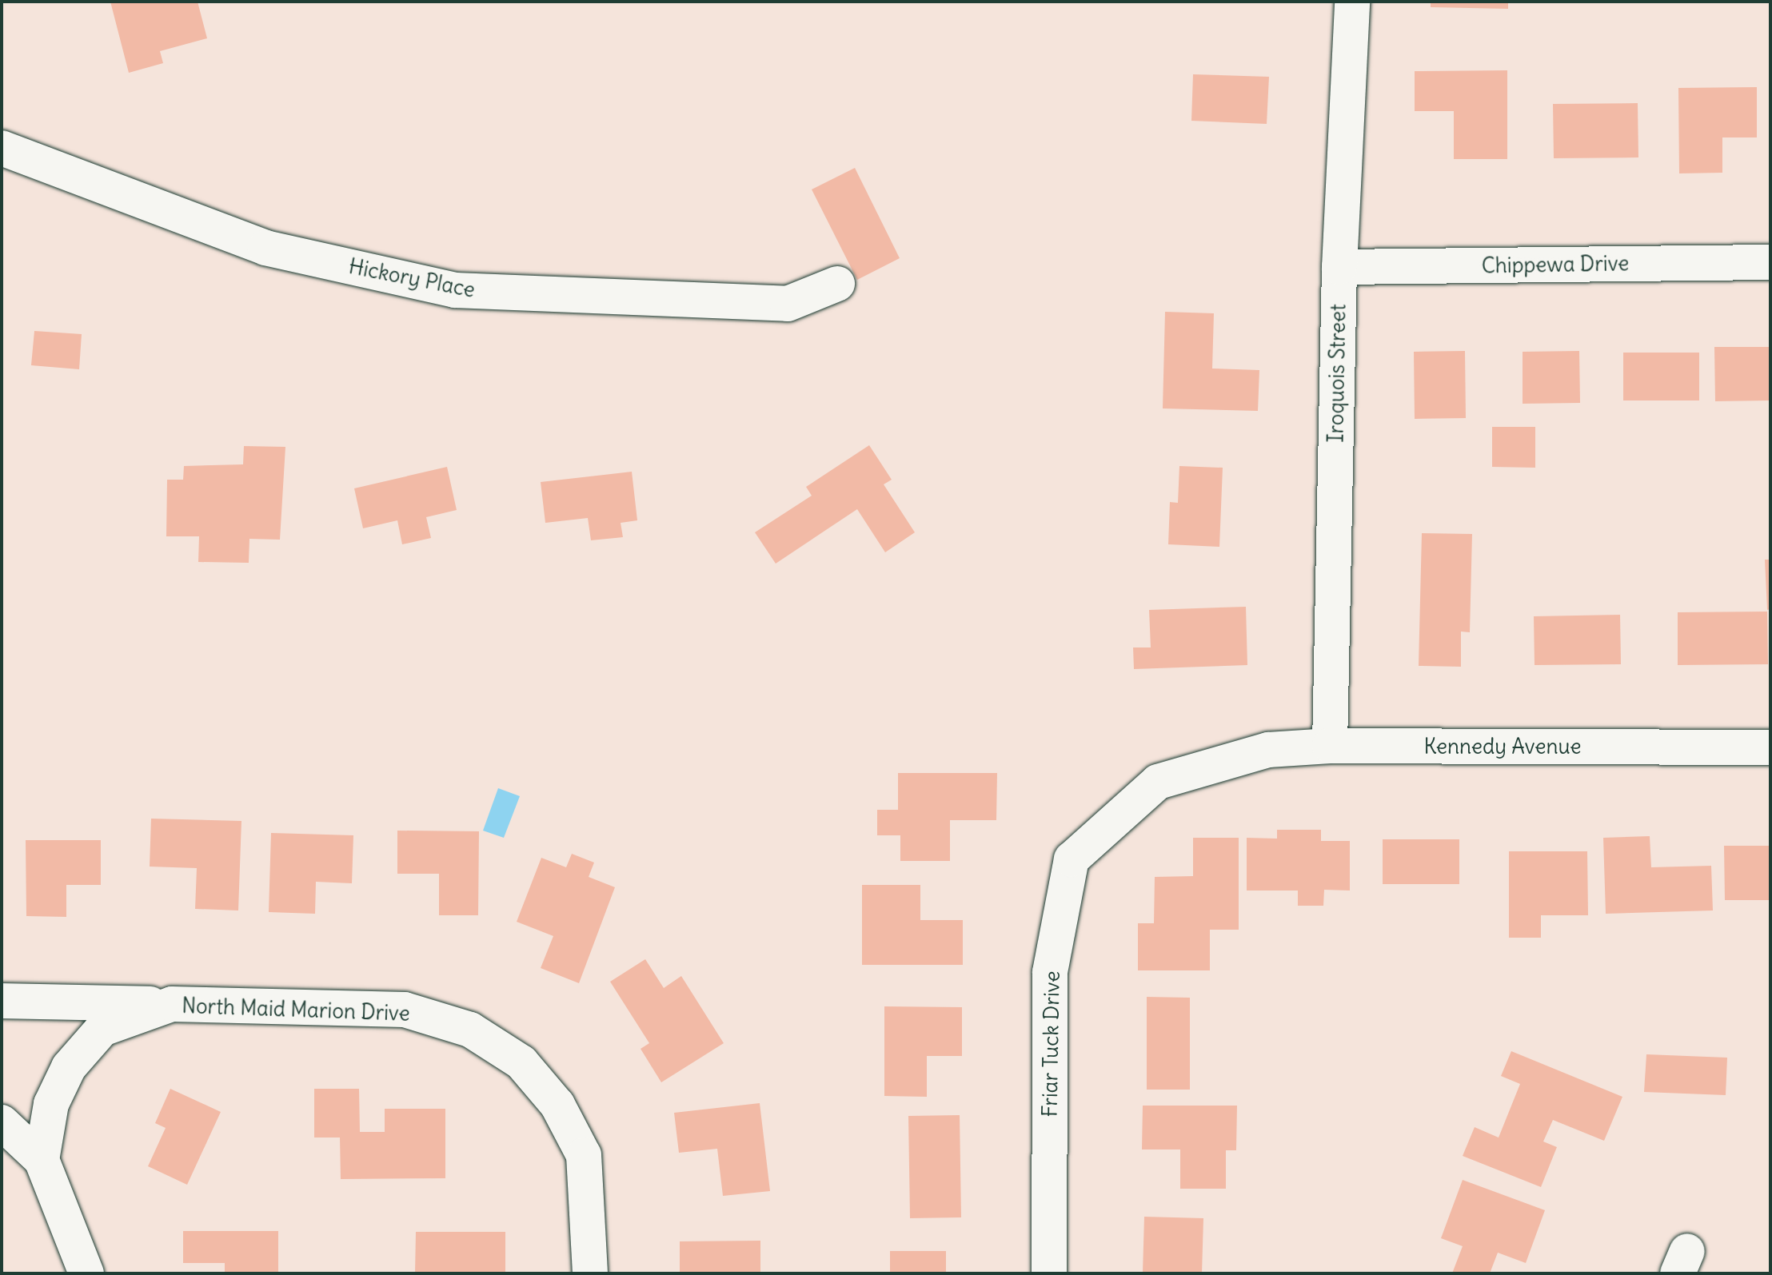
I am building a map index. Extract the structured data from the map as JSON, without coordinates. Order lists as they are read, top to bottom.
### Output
{
  "streets": {
    "street": [
      "Chippewa Drive",
      "Hickory Place",
      "Iroquois Street",
      "Kennedy Avenue",
      "North Maid Marion Drive",
      "Friar Tuck Drive"
    ]
  },
  "crossings": [
    ["Chippewa Drive", "Iroquois Street"],
    ["Iroquois Street", "Kennedy Avenue"],
    ["Kennedy Avenue", "Friar Tuck Drive"]
  ]
}
